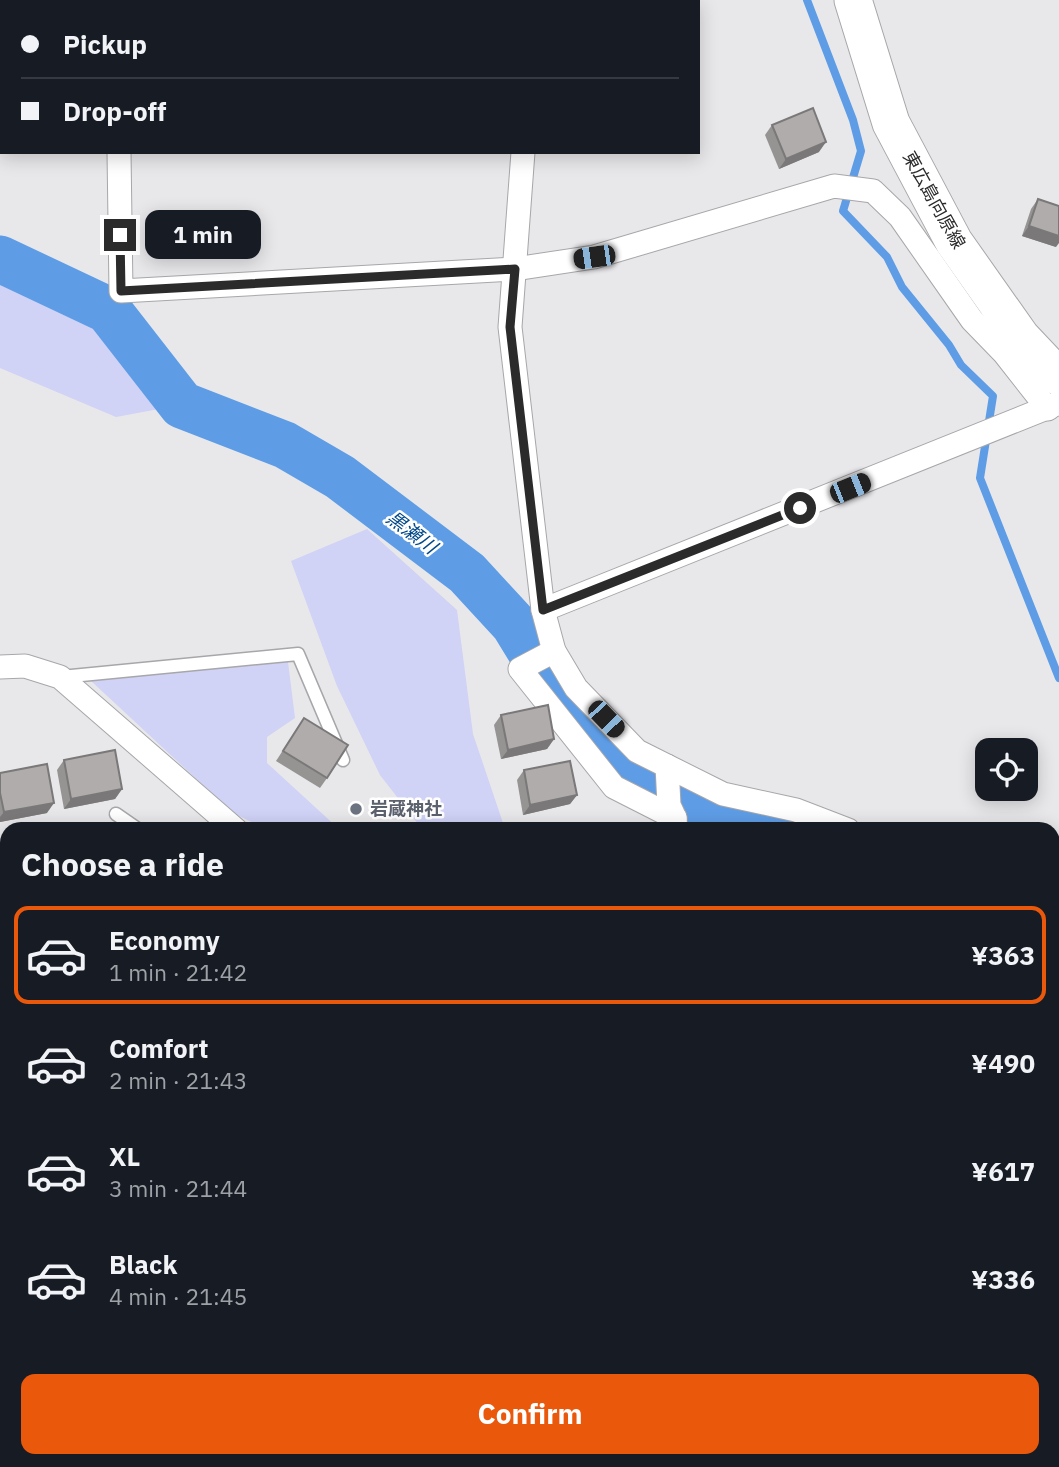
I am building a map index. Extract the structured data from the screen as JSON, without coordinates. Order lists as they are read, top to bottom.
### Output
{
  "streets": {
    "main road": ["東広島向原線"]
  },
  "water": ["黒瀬川"],
  "places": ["岩蔵神社"],
  "page": {
    "banner": ["Pickup", "Drop-off"],
    "bubble": "1 min",
    "heading": "Choose a ride",
    "list": [
      {
        "name": "Economy",
        "note": "1 min · 21:42",
        "value": "¥363"
      },
      {
        "name": "Comfort",
        "note": "2 min · 21:43",
        "value": "¥490"
      },
      {
        "name": "XL",
        "note": "3 min · 21:44",
        "value": "¥617"
      },
      {
        "name": "Black",
        "note": "4 min · 21:45",
        "value": "¥336"
      }
    ],
    "buttons": "Confirm"
  }
}
